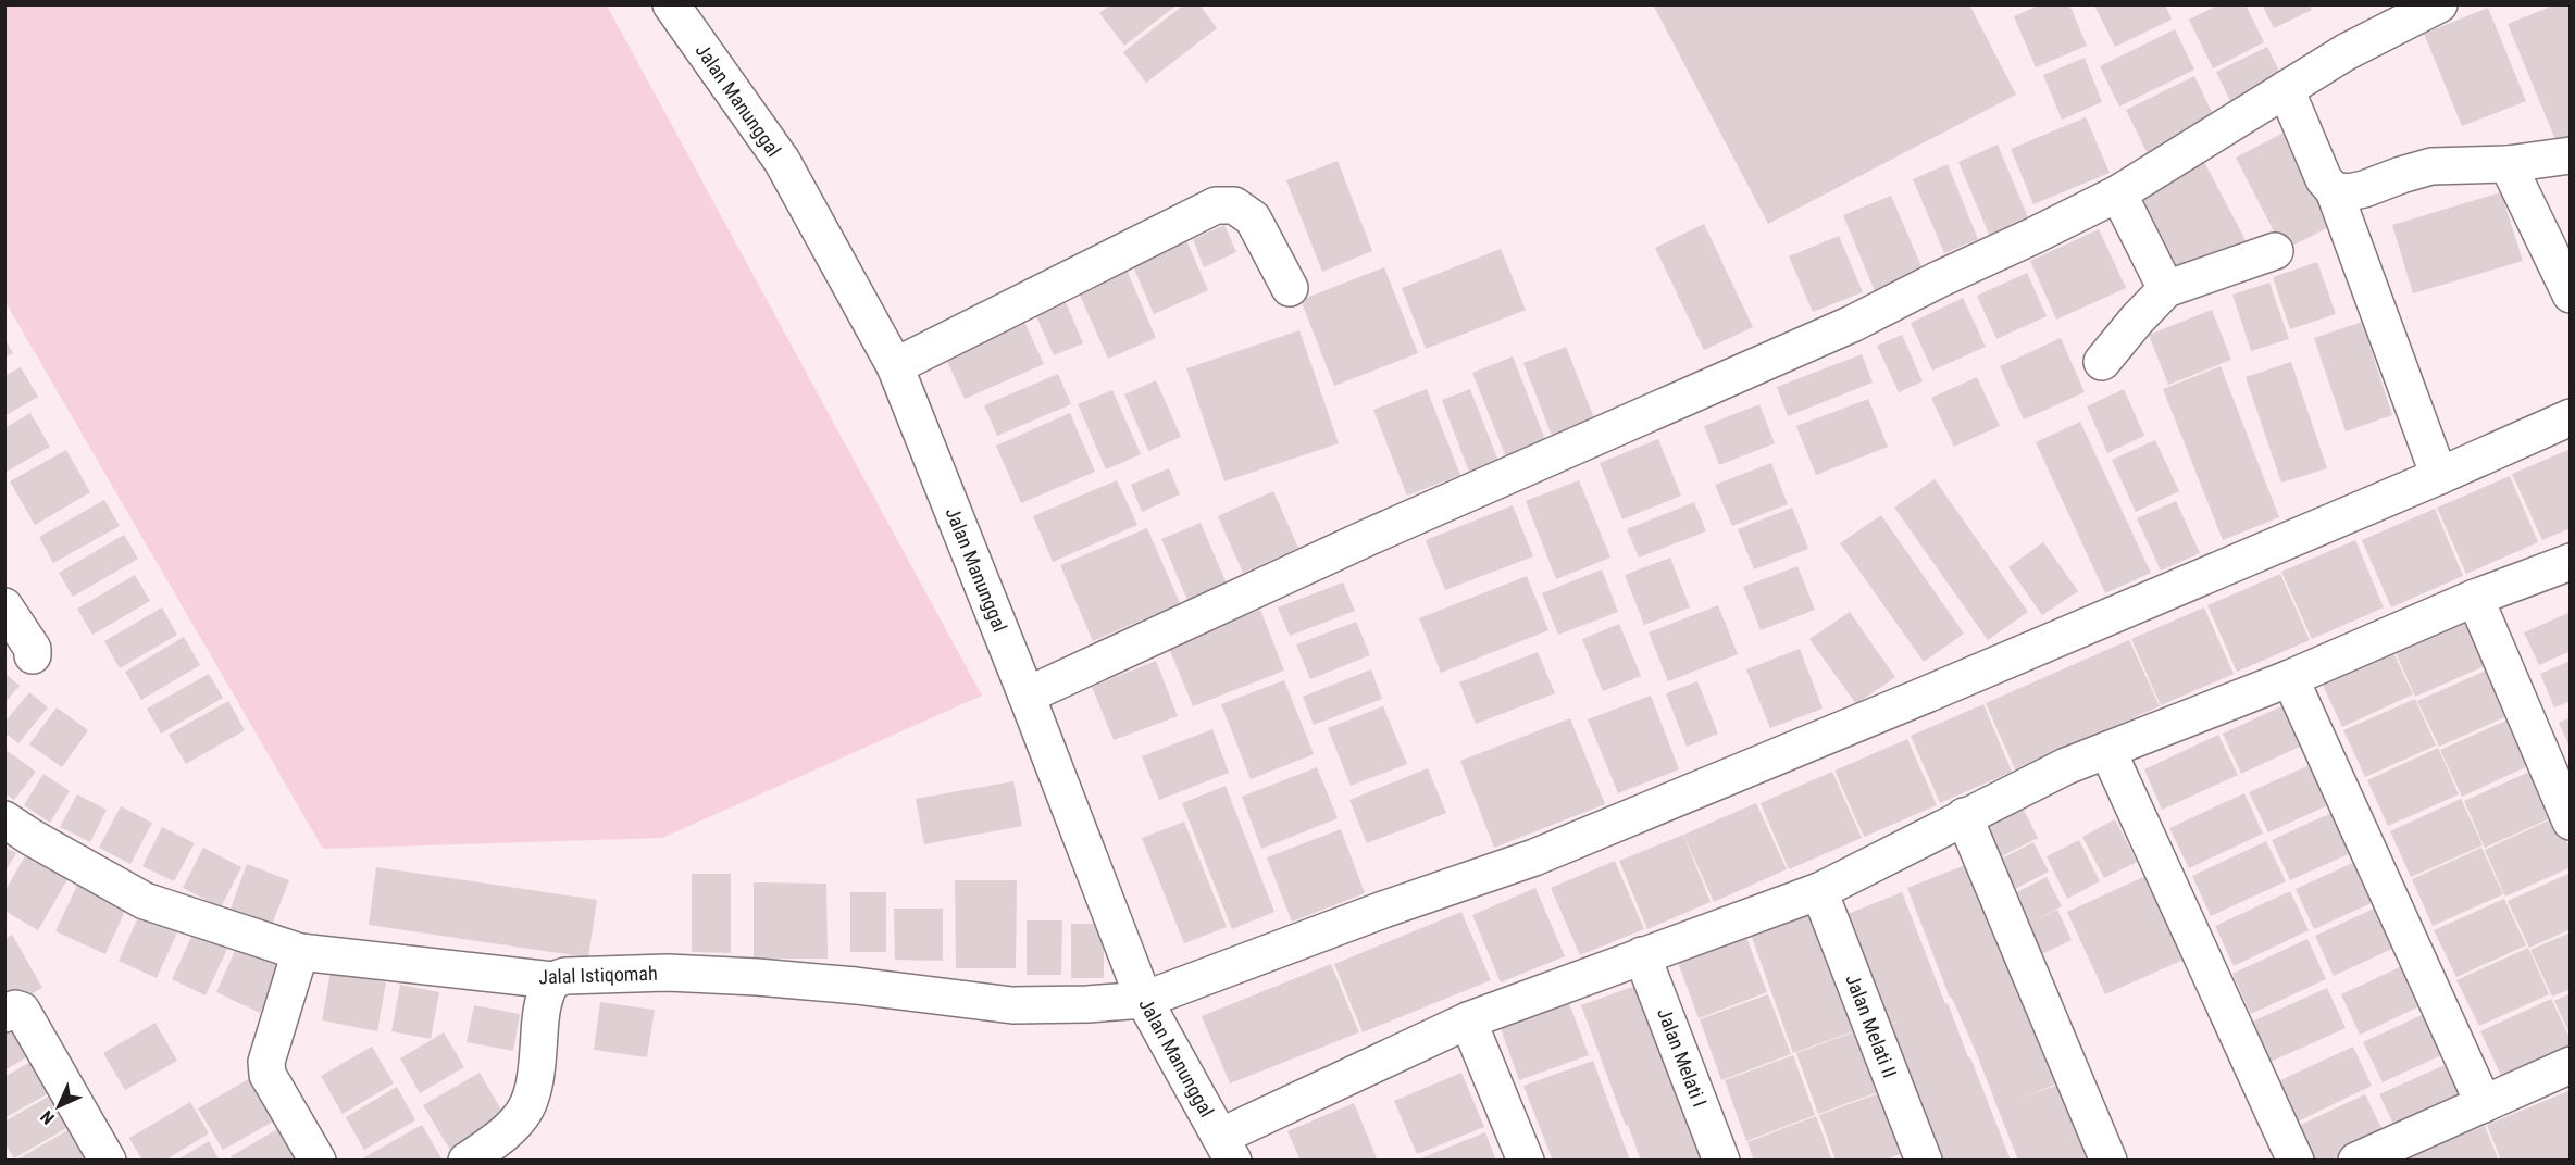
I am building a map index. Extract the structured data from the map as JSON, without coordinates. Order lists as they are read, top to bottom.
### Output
{
  "streets": {
    "street": [
      "Jalan Manunggal",
      "Jalal Istiqomah",
      "Jalan Melati II",
      "Jalan Melati I"
    ]
  },
  "crossings": [
    ["Jalan Manunggal", "Jalal Istiqomah"]
  ],
  "north": "bottom left"
}
